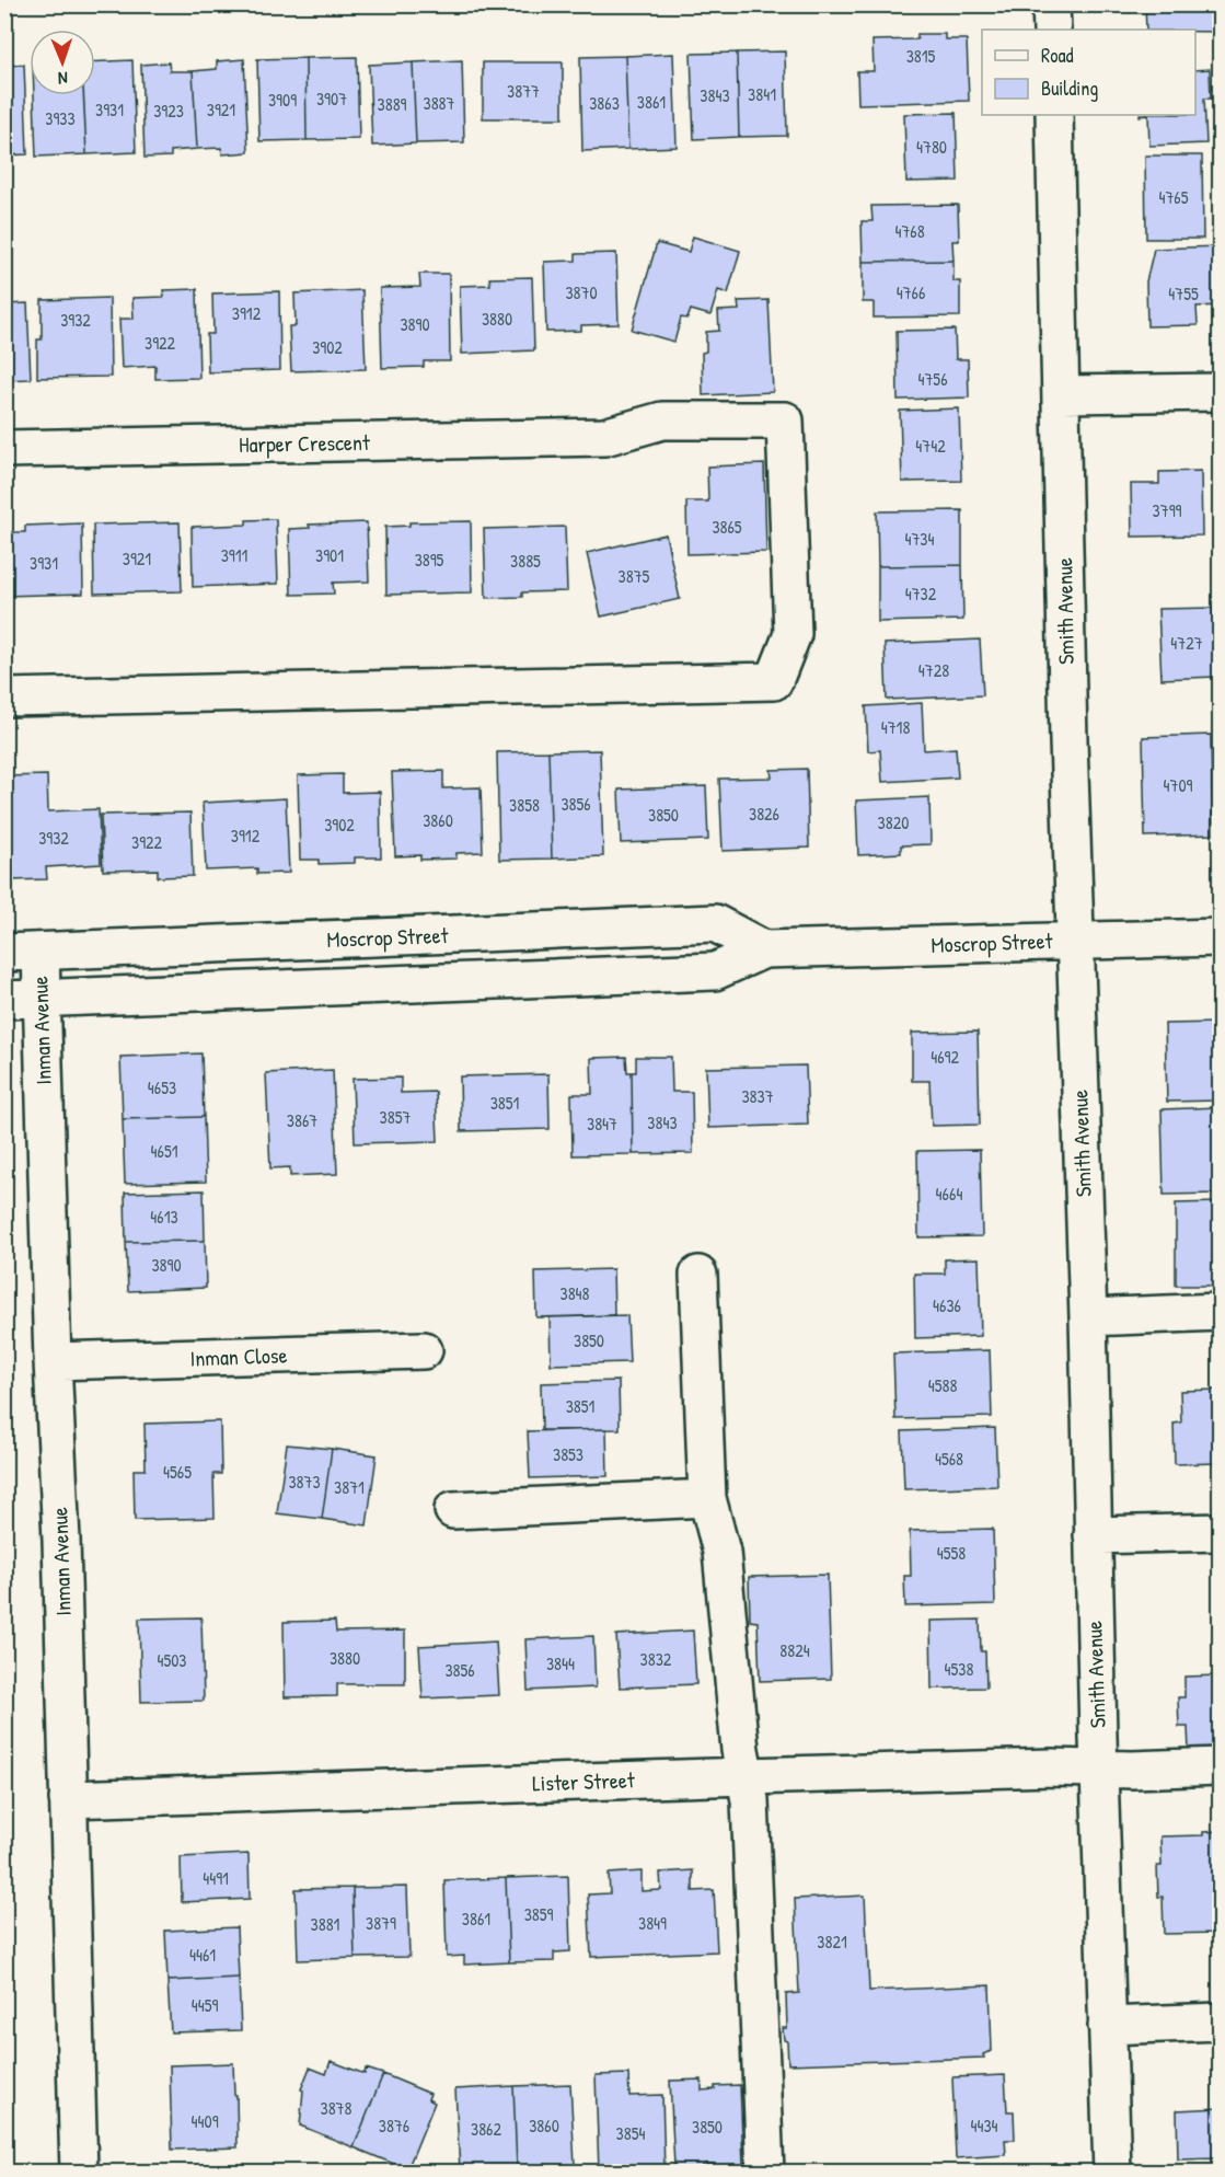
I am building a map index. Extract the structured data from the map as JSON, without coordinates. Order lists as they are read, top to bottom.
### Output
{
  "streets": {
    "street": [
      "Harper Crescent",
      "Smith Avenue",
      "Moscrop Street",
      "Inman Avenue",
      "Inman Close",
      "Lister Street"
    ]
  },
  "crossings": [
    ["Smith Avenue", "Moscrop Street"],
    ["Smith Avenue", "Lister Street"],
    ["Moscrop Street", "Inman Avenue"],
    ["Inman Avenue", "Inman Close"],
    ["Inman Avenue", "Lister Street"]
  ],
  "house_numbers": [
    "3815",
    "3877",
    "3841",
    "3843",
    "3907",
    "3909",
    "3861",
    "3887",
    "3863",
    "3889",
    "3931",
    "3921",
    "3923",
    "3933",
    "4780",
    "4765",
    "4768",
    "3870",
    "4766",
    "4755",
    "3912",
    "3880",
    "3932",
    "3890",
    "3922",
    "3902",
    "4756",
    "4742",
    "3799",
    "3865",
    "4734",
    "3911",
    "3901",
    "3921",
    "3895",
    "3885",
    "3931",
    "3875",
    "4732",
    "4727",
    "4728",
    "4718",
    "4709",
    "3856",
    "3858",
    "3826",
    "3850",
    "3860",
    "3820",
    "3902",
    "3912",
    "3932",
    "3922",
    "4692",
    "4653",
    "3837",
    "3851",
    "3857",
    "3867",
    "3843",
    "3847",
    "4651",
    "4664",
    "4613",
    "3890",
    "3848",
    "4636",
    "3850",
    "4588",
    "3851",
    "3853",
    "4568",
    "4565",
    "3873",
    "3871",
    "4558",
    "8824",
    "3880",
    "3832",
    "4503",
    "3844",
    "4538",
    "3856",
    "4491",
    "3859",
    "3861",
    "3879",
    "3849",
    "3881",
    "3821",
    "4461",
    "4459",
    "3878",
    "4409",
    "3876",
    "3860",
    "4434",
    "3850",
    "3862",
    "3854"
  ],
  "legend": ["Road", "Building"],
  "north": "bottom"
}
